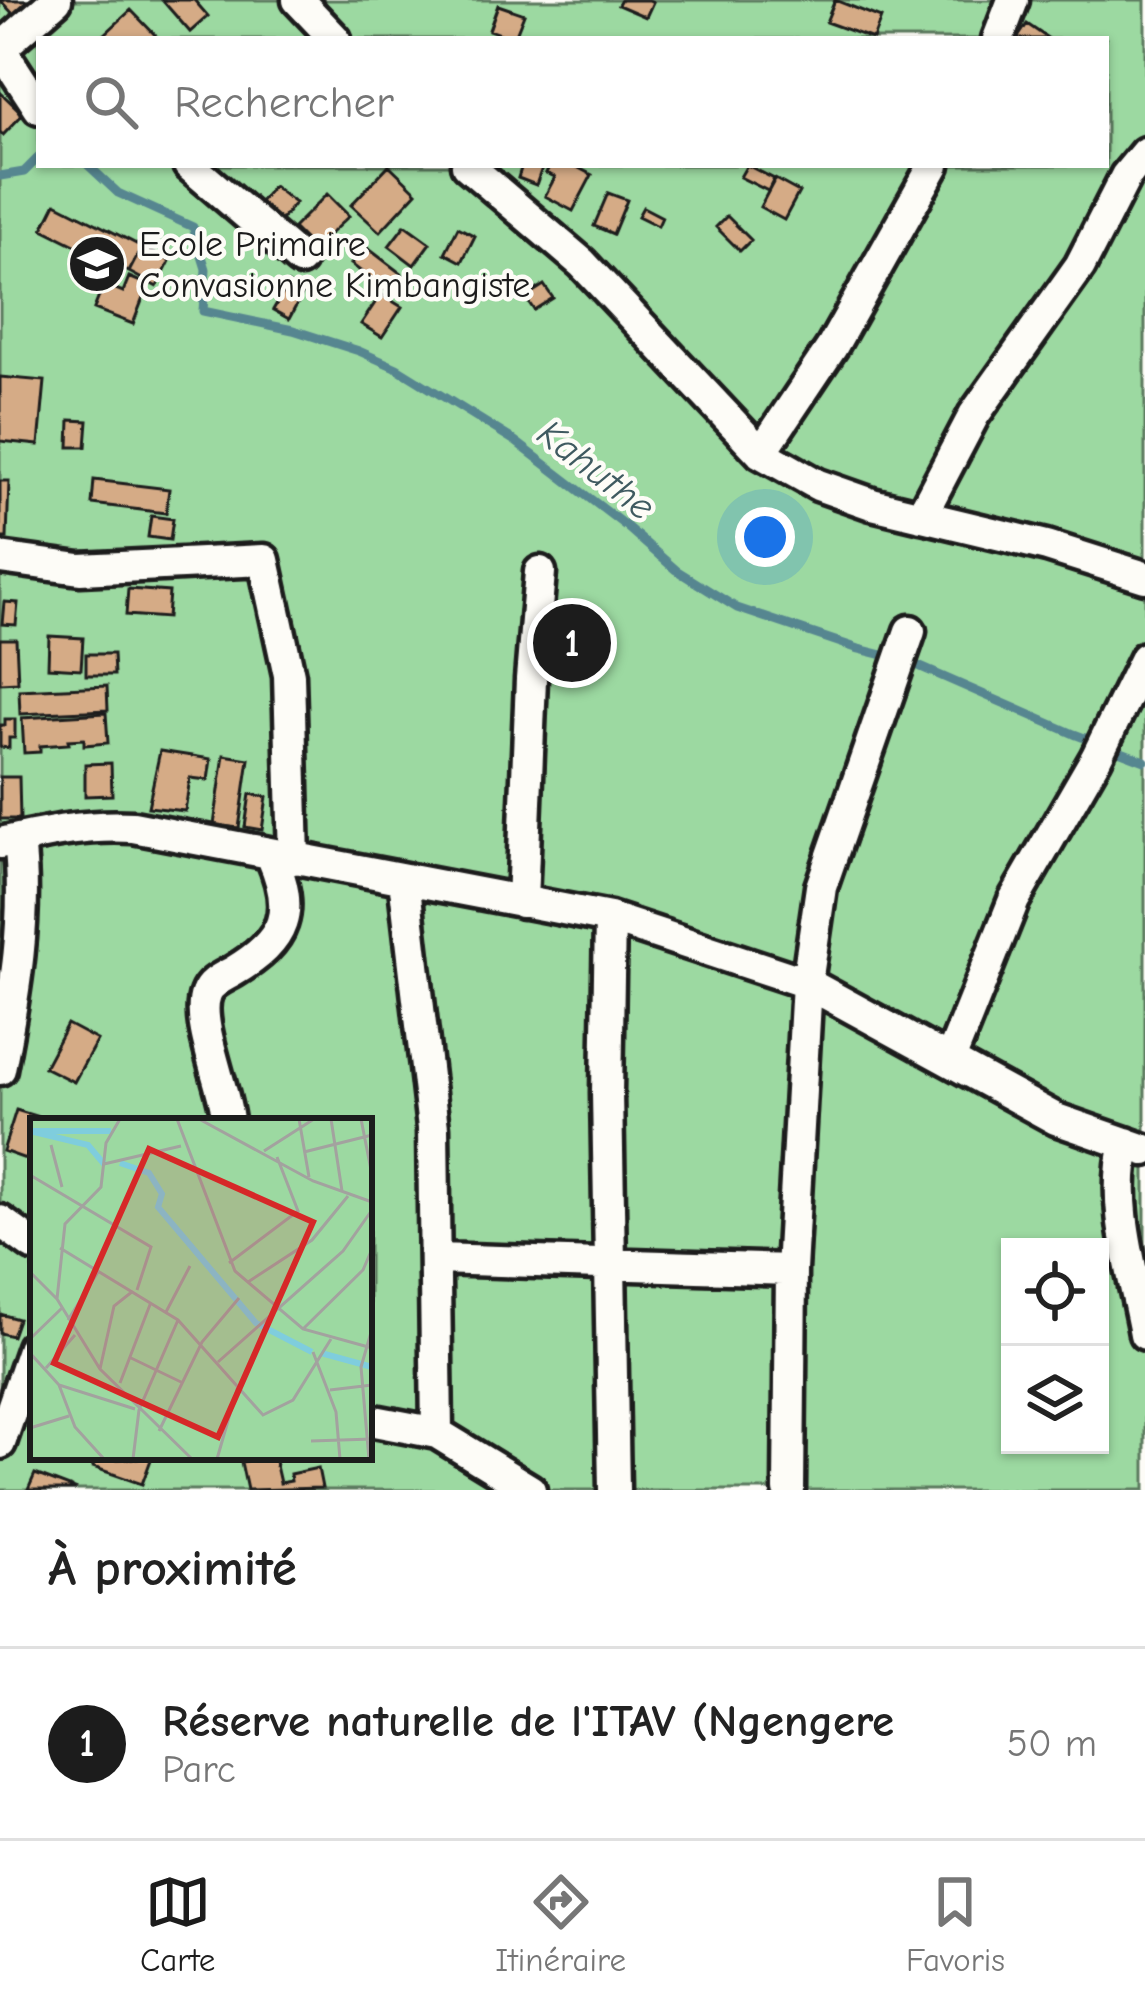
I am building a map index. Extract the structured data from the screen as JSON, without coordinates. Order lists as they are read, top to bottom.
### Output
{
  "water": ["Kahuthe"],
  "places": {
    "school or university": ["Ecole Primaire Convasionne Kimbangiste"]
  },
  "page": {
    "search": "Rechercher",
    "pins": "1",
    "heading": "À proximité",
    "list": [
      {
        "mark": "1",
        "name": "Réserve naturelle de l'ITAV (Ngengere",
        "note": "Parc",
        "value": "50 m"
      }
    ],
    "nav": ["Carte", "Itinéraire", "Favoris"]
  }
}
